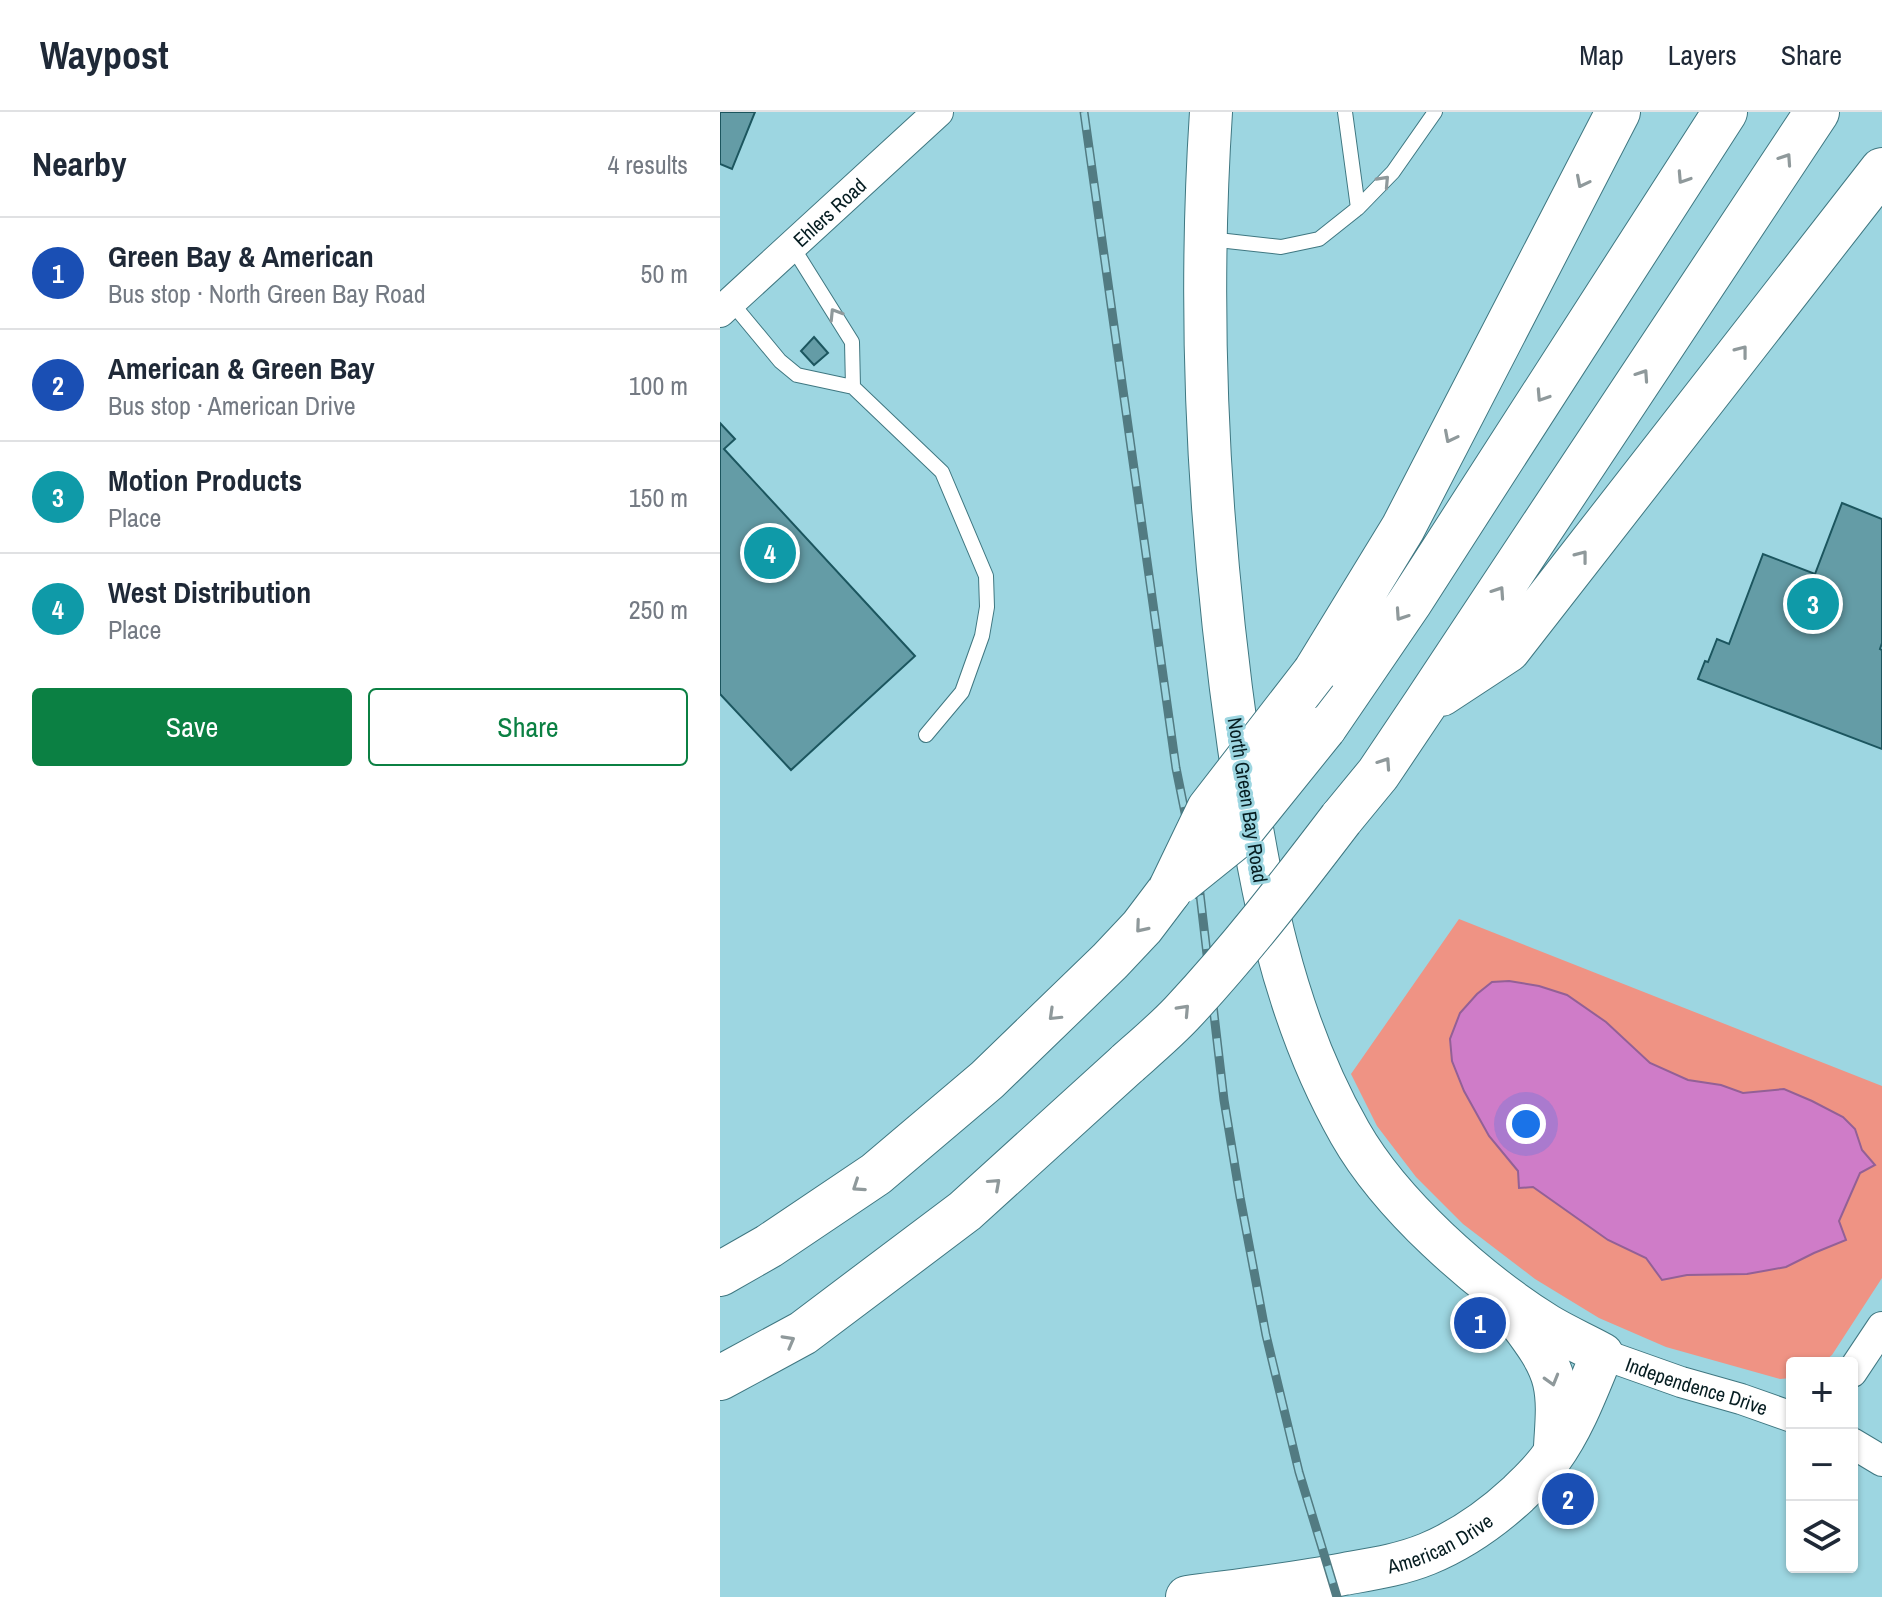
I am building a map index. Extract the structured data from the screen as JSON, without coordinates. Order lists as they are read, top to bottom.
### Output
{
  "streets": {
    "street": [
      "Ehlers Road",
      "North Green Bay Road",
      "Independence Drive",
      "American Drive"
    ]
  },
  "crossings": [
    ["North Green Bay Road", "Independence Drive"],
    ["North Green Bay Road", "American Drive"],
    ["Independence Drive", "American Drive"]
  ],
  "page": {
    "header": "Waypost",
    "nav": ["Map", "Layers", "Share"],
    "heading": ["Nearby", "4 results"],
    "list": [
      {
        "mark": "1",
        "name": "Green Bay & American",
        "note": "Bus stop · North Green Bay Road",
        "value": "50 m"
      },
      {
        "mark": "2",
        "name": "American & Green Bay",
        "note": "Bus stop · American Drive",
        "value": "100 m"
      },
      {
        "mark": "3",
        "name": "Motion Products",
        "note": "Place",
        "value": "150 m"
      },
      {
        "mark": "4",
        "name": "West Distribution",
        "note": "Place",
        "value": "250 m"
      }
    ],
    "pins": [
      "4",
      "3",
      "1",
      "2"
    ],
    "buttons": ["Save", "Share"],
    "map_buttons": ["+", "−"]
  }
}
